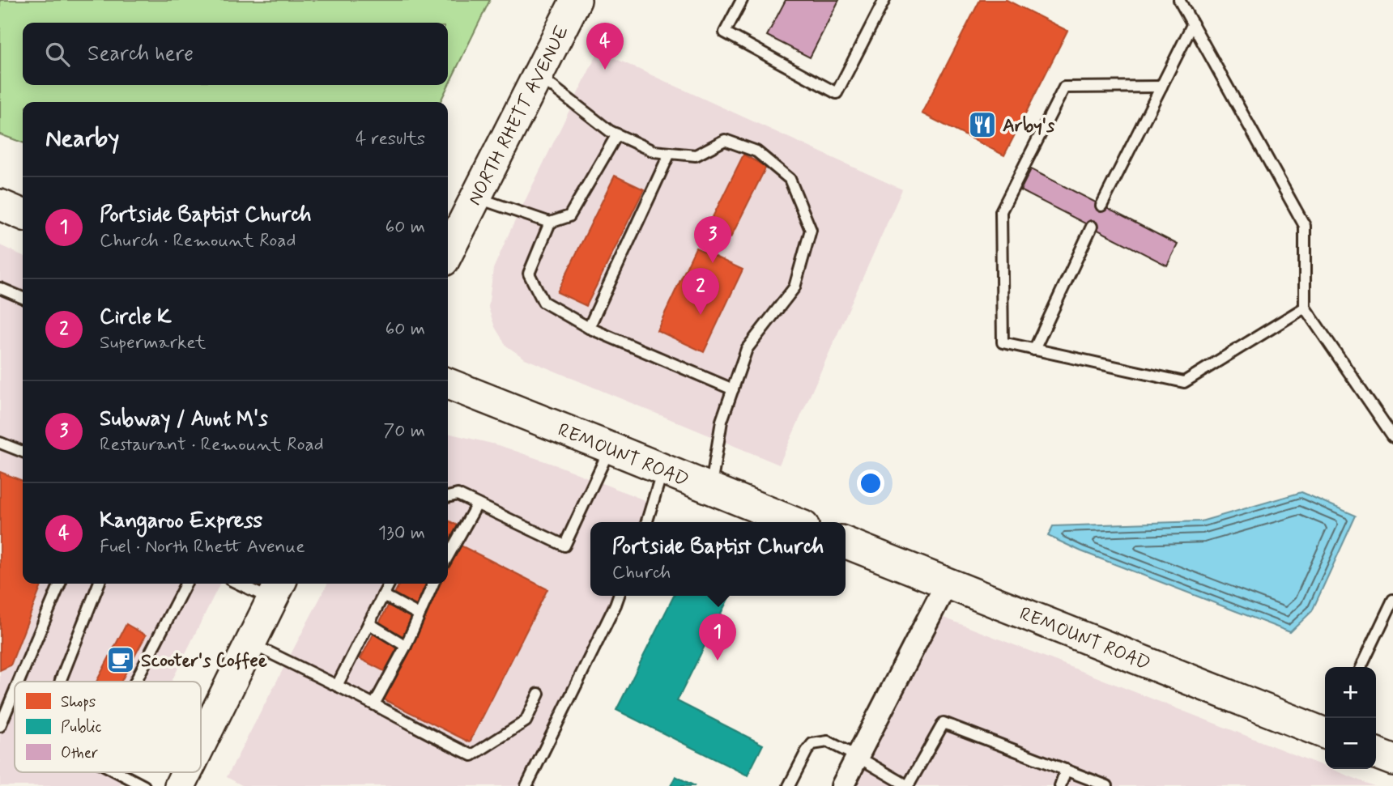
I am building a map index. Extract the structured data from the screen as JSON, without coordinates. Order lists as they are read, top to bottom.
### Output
{
  "streets": {
    "main road": ["NORTH RHETT AVENUE", "REMOUNT ROAD"]
  },
  "places": {
    "restaurant": ["Arby's"],
    "cafe": ["Scooter's Coffee"]
  },
  "legend": ["Shops", "Public", "Other"],
  "page": {
    "pins": [
      "4",
      "3",
      "2",
      "1"
    ],
    "search": "Search here",
    "heading": ["Nearby", "4 results"],
    "list": [
      {
        "mark": "1",
        "name": "Portside Baptist Church",
        "note": "Church · Remount Road",
        "value": "60 m"
      },
      {
        "mark": "2",
        "name": "Circle K",
        "note": "Supermarket",
        "value": "60 m"
      },
      {
        "mark": "3",
        "name": "Subway / Aunt M's",
        "note": "Restaurant · Remount Road",
        "value": "70 m"
      },
      {
        "mark": "4",
        "name": "Kangaroo Express",
        "note": "Fuel · North Rhett Avenue",
        "value": "130 m"
      }
    ],
    "popup": ["Portside Baptist Church", "Church"],
    "map_buttons": ["+", "−"]
  }
}
